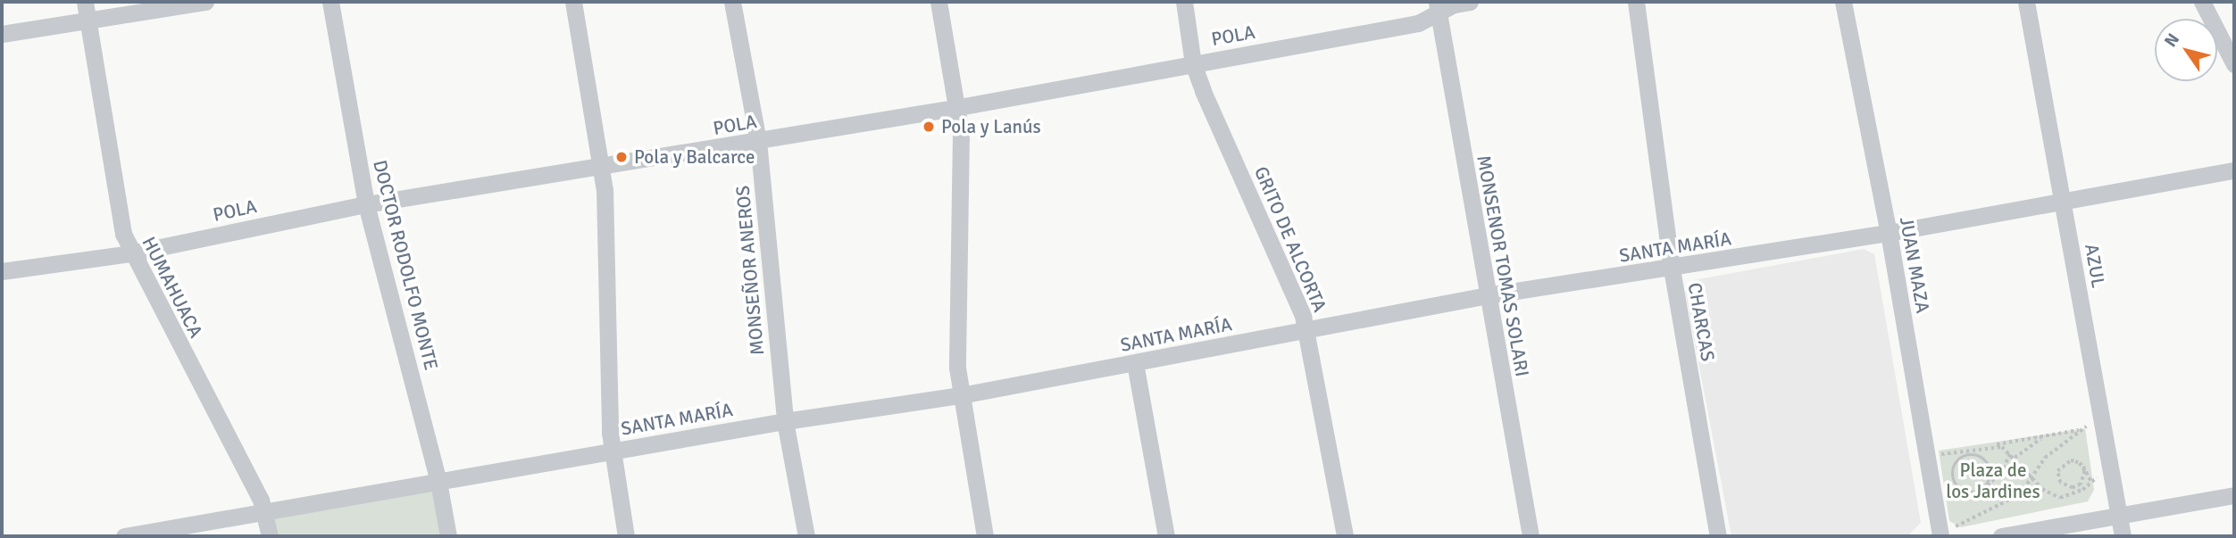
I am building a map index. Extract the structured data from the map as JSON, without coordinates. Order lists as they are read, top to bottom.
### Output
{
  "streets": {
    "street": [
      "POLA",
      "GRITO DE ALCORTA",
      "SANTA MARÍA",
      "DOCTOR RODOLFO MONTE",
      "JUAN MAZA",
      "MONSENOR TOMAS SOLARI",
      "AZUL",
      "MONSEÑOR ANEROS",
      "HUMAHUACA",
      "CHARCAS"
    ]
  },
  "crossings": [
    ["POLA", "GRITO DE ALCORTA"],
    ["POLA", "DOCTOR RODOLFO MONTE"],
    ["POLA", "MONSENOR TOMAS SOLARI"],
    ["POLA", "MONSEÑOR ANEROS"],
    ["POLA", "HUMAHUACA"],
    ["GRITO DE ALCORTA", "SANTA MARÍA"],
    ["SANTA MARÍA", "DOCTOR RODOLFO MONTE"],
    ["SANTA MARÍA", "JUAN MAZA"],
    ["SANTA MARÍA", "MONSENOR TOMAS SOLARI"],
    ["SANTA MARÍA", "AZUL"],
    ["SANTA MARÍA", "MONSEÑOR ANEROS"],
    ["SANTA MARÍA", "HUMAHUACA"],
    ["SANTA MARÍA", "CHARCAS"]
  ],
  "parks": ["Plaza de los Jardines"],
  "places": ["Pola y Lanús", "Pola y Balcarce"],
  "north": "top left"
}
